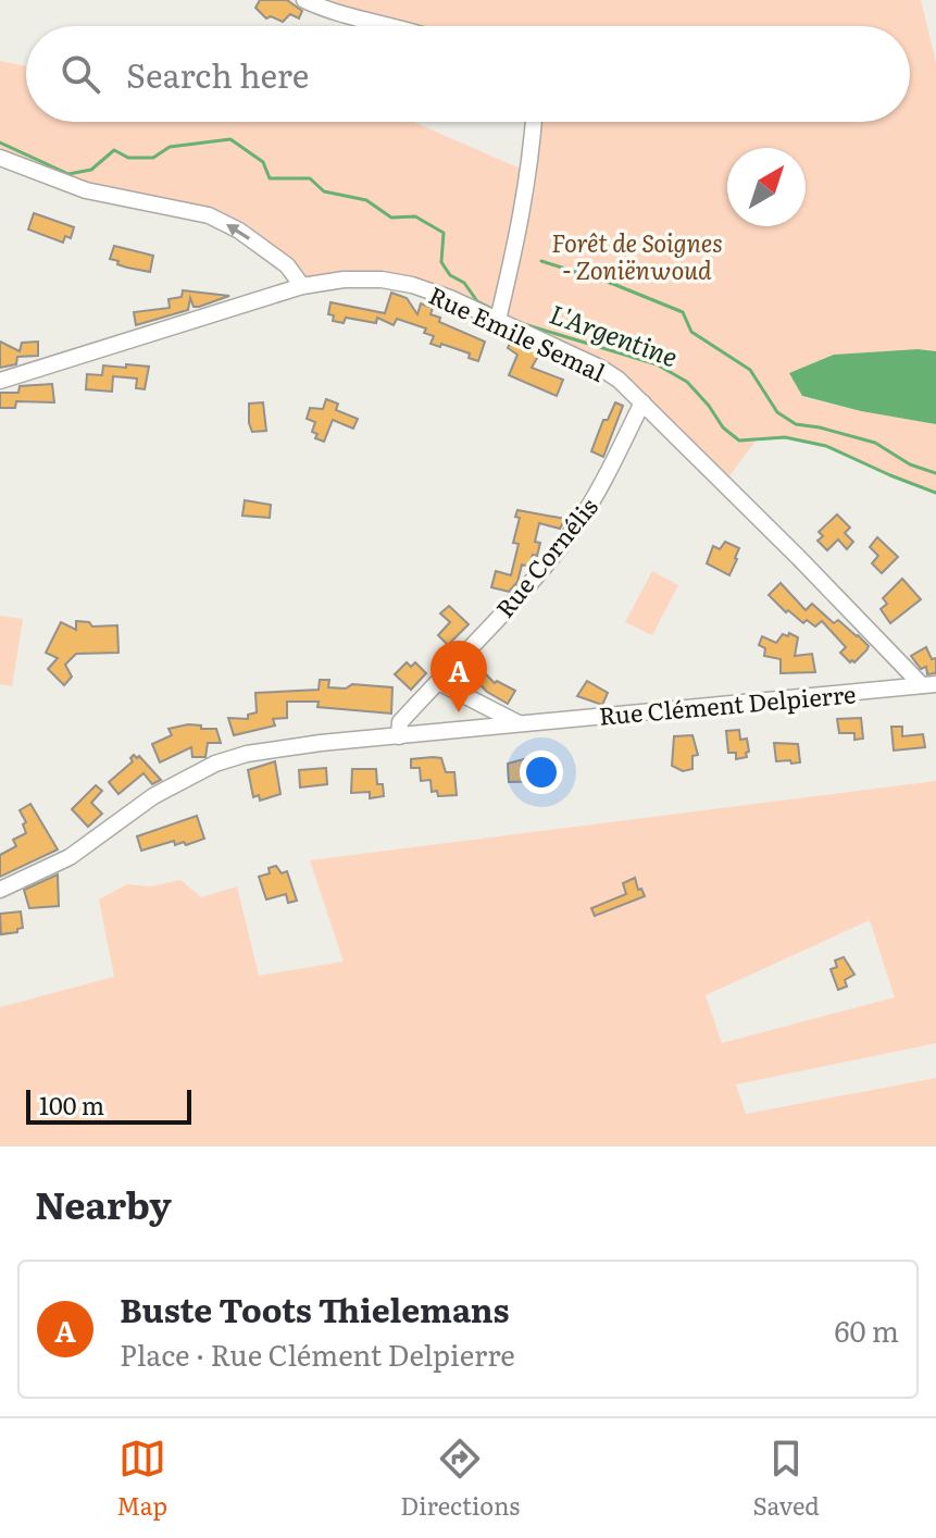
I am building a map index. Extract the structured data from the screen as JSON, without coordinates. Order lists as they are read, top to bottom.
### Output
{
  "streets": {
    "street": ["Rue Emile Semal", "Rue Cornélis", "Rue Clément Delpierre"]
  },
  "crossings": [
    ["Rue Emile Semal", "Rue Cornélis"],
    ["Rue Emile Semal", "Rue Clément Delpierre"],
    ["Rue Cornélis", "Rue Clément Delpierre"]
  ],
  "water": ["L'Argentine"],
  "parks": ["Forêt de Soignes - Zoniënwoud"],
  "scale_bar": "100 m",
  "north": "top right",
  "page": {
    "search": "Search here",
    "pins": "A",
    "scale": "100 m",
    "heading": "Nearby",
    "list": [
      {
        "mark": "A",
        "name": "Buste Toots Thielemans",
        "note": "Place · Rue Clément Delpierre",
        "value": "60 m"
      }
    ],
    "nav": ["Map", "Directions", "Saved"]
  }
}
